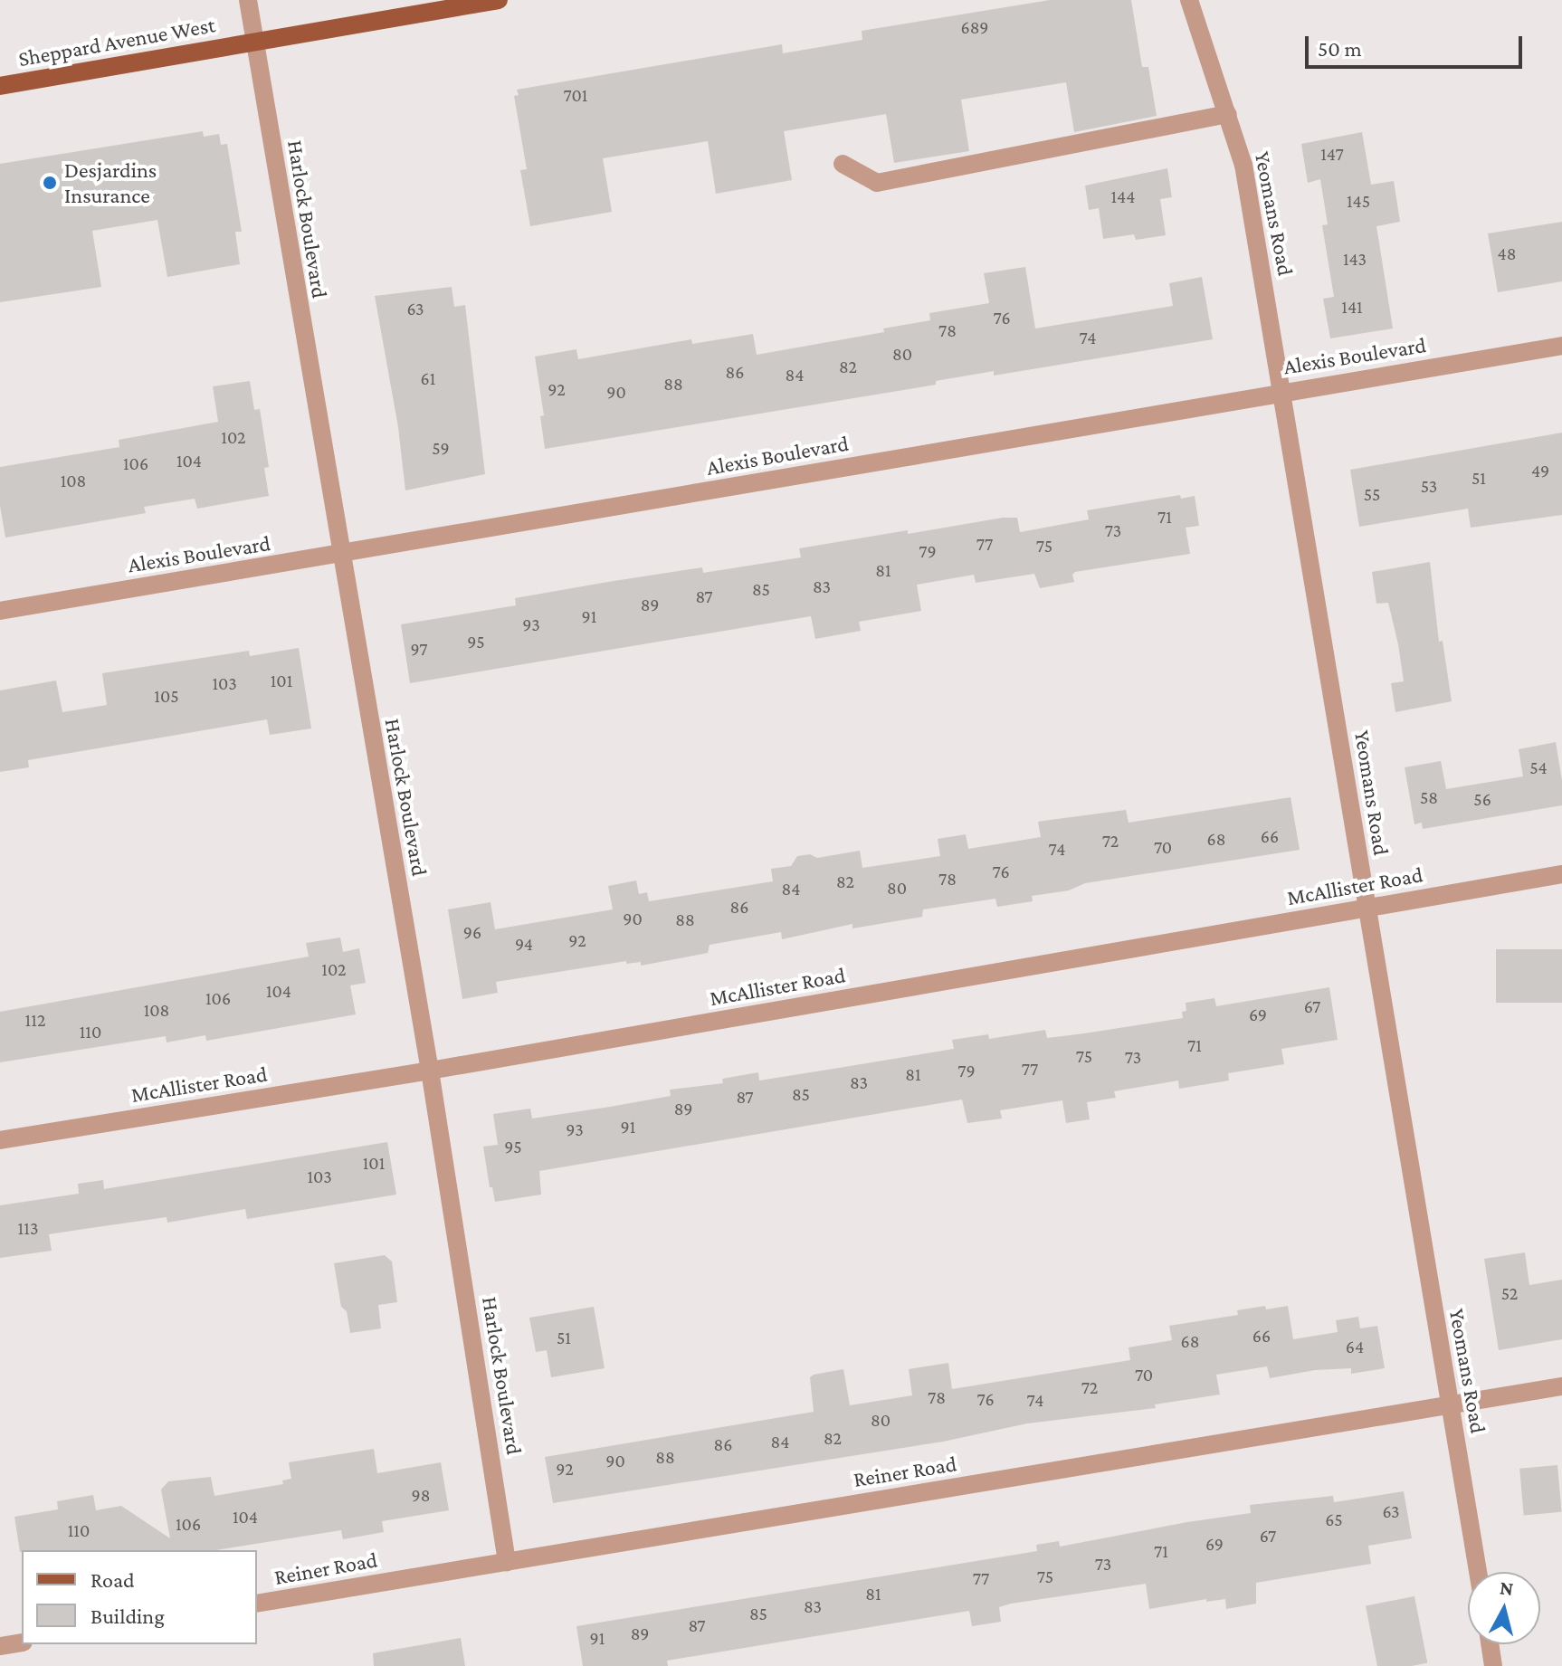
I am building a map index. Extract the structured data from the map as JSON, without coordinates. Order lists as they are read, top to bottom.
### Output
{
  "streets": {
    "main road": ["Sheppard Avenue West"],
    "street": [
      "Yeomans Road",
      "Harlock Boulevard",
      "Alexis Boulevard",
      "McAllister Road",
      "Reiner Road"
    ]
  },
  "crossings": [
    ["Sheppard Avenue West", "Harlock Boulevard"],
    ["Yeomans Road", "Alexis Boulevard"],
    ["Yeomans Road", "McAllister Road"],
    ["Yeomans Road", "Reiner Road"],
    ["Harlock Boulevard", "Alexis Boulevard"],
    ["Harlock Boulevard", "McAllister Road"],
    ["Harlock Boulevard", "Reiner Road"]
  ],
  "places": ["Desjardins Insurance"],
  "house_numbers": [
    "689",
    "701",
    "147",
    "144",
    "145",
    "48",
    "143",
    "141",
    "63",
    "76",
    "78",
    "74",
    "80",
    "82",
    "86",
    "84",
    "61",
    "88",
    "92",
    "90",
    "102",
    "59",
    "104",
    "106",
    "49",
    "51",
    "108",
    "53",
    "55",
    "71",
    "73",
    "77",
    "75",
    "79",
    "81",
    "83",
    "85",
    "87",
    "89",
    "91",
    "93",
    "95",
    "97",
    "101",
    "103",
    "105",
    "54",
    "58",
    "56",
    "66",
    "68",
    "72",
    "70",
    "74",
    "76",
    "78",
    "82",
    "80",
    "84",
    "86",
    "90",
    "88",
    "96",
    "92",
    "94",
    "102",
    "104",
    "106",
    "67",
    "108",
    "69",
    "112",
    "110",
    "71",
    "75",
    "73",
    "77",
    "79",
    "81",
    "83",
    "85",
    "87",
    "89",
    "91",
    "93",
    "95",
    "101",
    "103",
    "113",
    "52",
    "66",
    "51",
    "68",
    "64",
    "70",
    "72",
    "78",
    "76",
    "74",
    "80",
    "82",
    "84",
    "86",
    "88",
    "90",
    "92",
    "98",
    "63",
    "104",
    "65",
    "106",
    "110",
    "67",
    "69",
    "71",
    "73",
    "75",
    "77",
    "81",
    "83",
    "85",
    "87",
    "89",
    "91"
  ],
  "legend": ["Road", "Building"],
  "scale_bar": "50 m",
  "north": "top"
}
